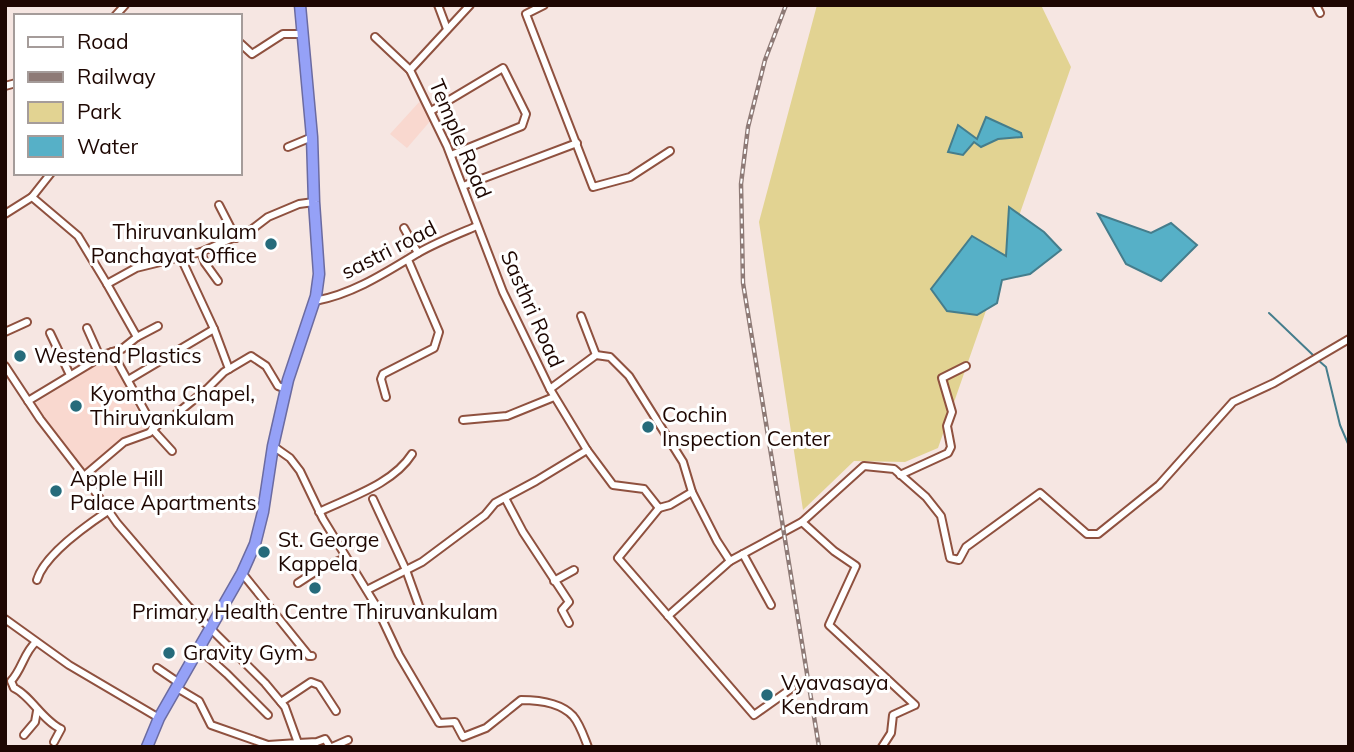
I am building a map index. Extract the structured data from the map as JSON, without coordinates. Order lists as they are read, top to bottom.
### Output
{
  "streets": {
    "street": ["Temple Road", "sastri road", "Sasthri Road"]
  },
  "crossings": [
    ["Temple Road", "sastri road"],
    ["Temple Road", "Sasthri Road"],
    ["sastri road", "Sasthri Road"]
  ],
  "places": [
    "Thiruvankulam Panchayat Office",
    "Westend Plastics",
    "Kyomtha Chapel, Thiruvankulam",
    "Cochin Inspection Center",
    "Apple Hill Palace Apartments",
    "St. George Kappela",
    "Primary Health Centre Thiruvankulam",
    "Gravity Gym",
    "Vyavasaya Kendram"
  ],
  "legend": [
    "Road",
    "Railway",
    "Park",
    "Water"
  ]
}
